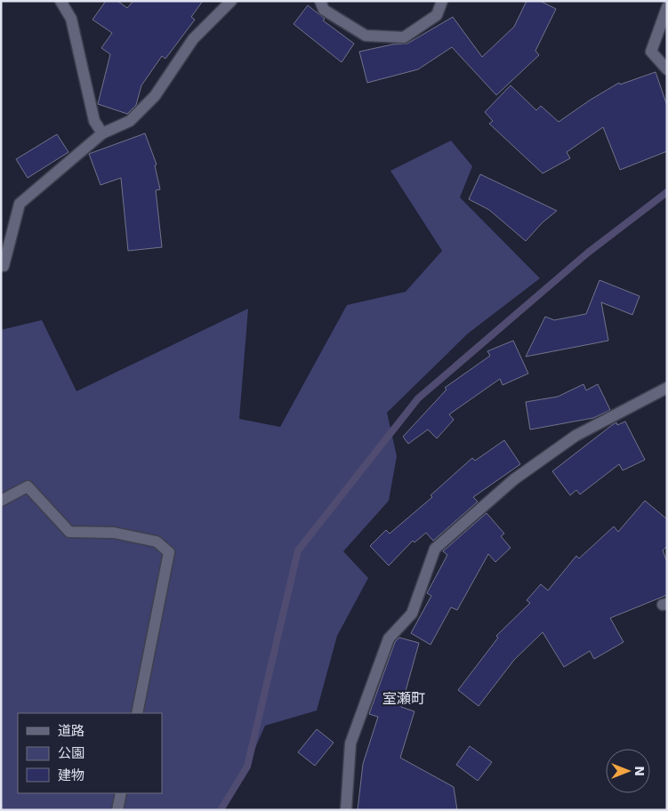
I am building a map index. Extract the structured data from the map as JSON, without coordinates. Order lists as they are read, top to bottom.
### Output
{
  "districts": ["室瀬町"],
  "legend": ["道路", "公園", "建物"],
  "north": "right"
}
